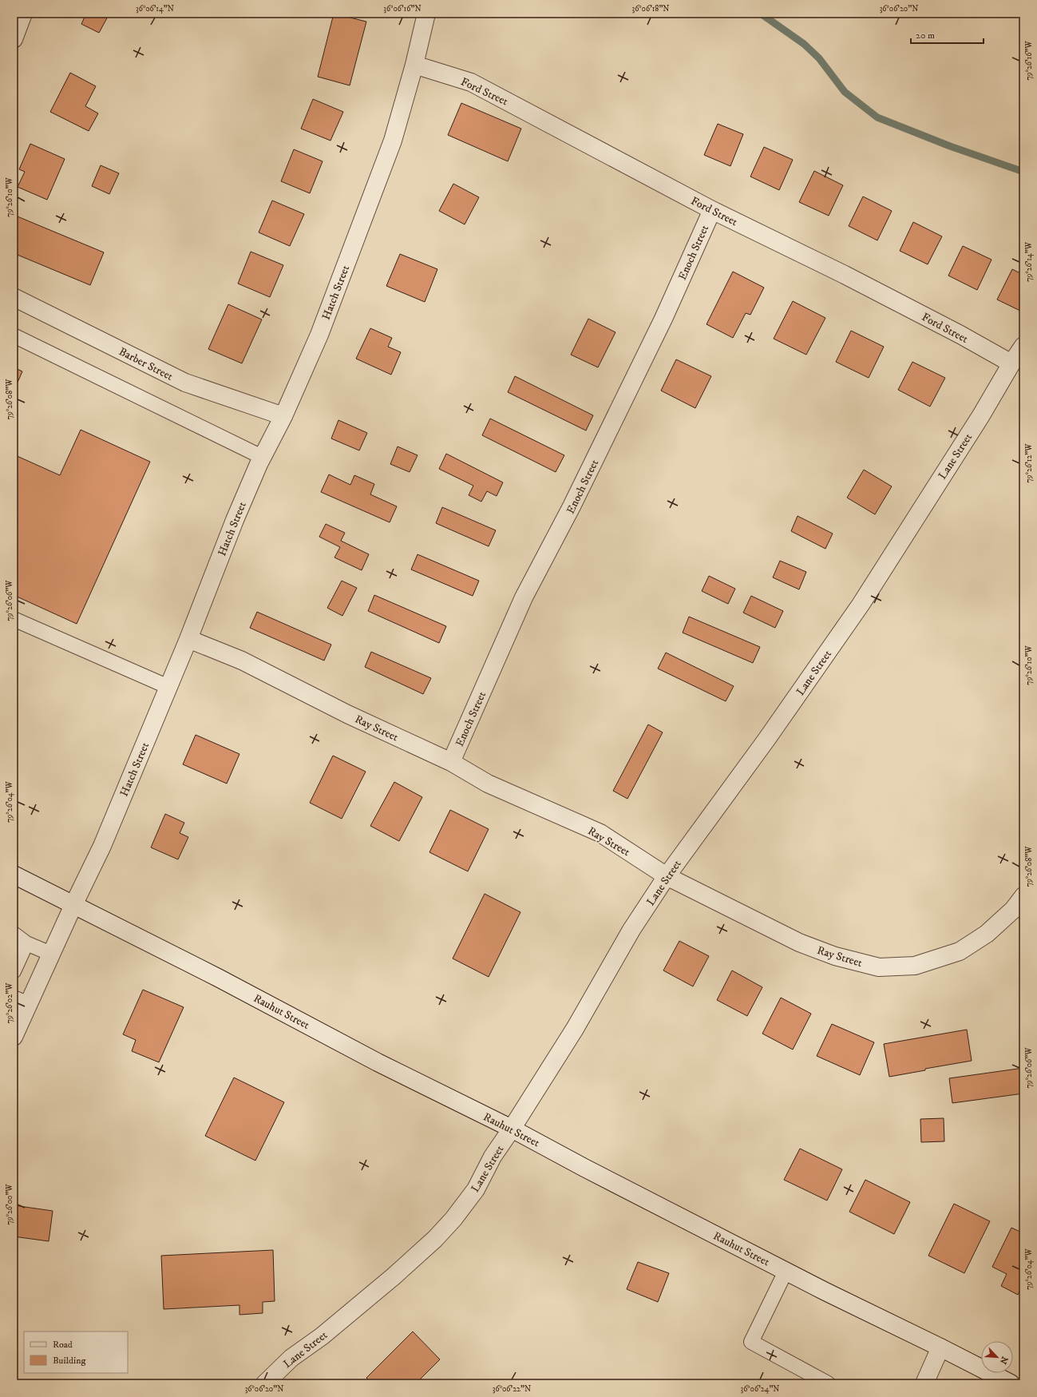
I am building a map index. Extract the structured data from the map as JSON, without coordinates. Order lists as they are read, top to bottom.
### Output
{
  "streets": {
    "street": [
      "Ford Street",
      "Enoch Street",
      "Hatch Street",
      "Barber Street",
      "Lane Street",
      "Ray Street",
      "Rauhut Street"
    ]
  },
  "crossings": [
    ["Ford Street", "Enoch Street"],
    ["Ford Street", "Hatch Street"],
    ["Ford Street", "Lane Street"],
    ["Enoch Street", "Ray Street"],
    ["Hatch Street", "Barber Street"],
    ["Hatch Street", "Ray Street"],
    ["Hatch Street", "Rauhut Street"],
    ["Lane Street", "Ray Street"],
    ["Lane Street", "Rauhut Street"]
  ],
  "legend": ["Road", "Building"],
  "scale_bar": "20 m",
  "north": "bottom right",
  "coordinates": [
    "36°06'14\"N",
    "36°06'16\"N",
    "36°06'18\"N",
    "36°06'20\"N",
    "79°26'16\"W",
    "79°26'10\"W",
    "79°26'14\"W",
    "79°26'08\"W",
    "79°26'12\"W",
    "79°26'06\"W",
    "79°26'04\"W",
    "79°26'02\"W",
    "79°26'00\"W",
    "36°06'22\"N",
    "36°06'24\"N"
  ]
}
